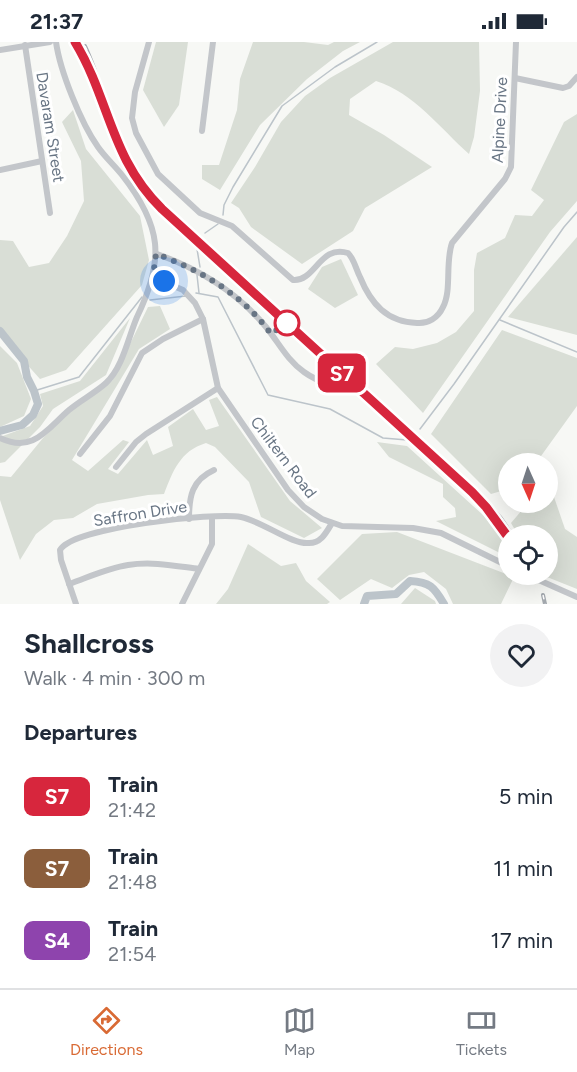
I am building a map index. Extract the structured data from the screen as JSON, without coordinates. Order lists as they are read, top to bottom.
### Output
{
  "streets": {
    "street": [
      "Alpine Drive",
      "Davaram Street",
      "Chiltern Road",
      "Saffron Drive"
    ]
  },
  "crossings": [
    ["Chiltern Road", "Saffron Drive"]
  ],
  "north": "bottom",
  "page": {
    "status": "21:37",
    "on_map": "S7",
    "heading": [
      ["Shallcross", "Walk · 4 min · 300 m"],
      "Departures"
    ],
    "list": [
      {
        "mark": "S7",
        "name": "Train",
        "note": "21:42",
        "value": "5 min"
      },
      {
        "mark": "S7",
        "name": "Train",
        "note": "21:48",
        "value": "11 min"
      },
      {
        "mark": "S4",
        "name": "Train",
        "note": "21:54",
        "value": "17 min"
      }
    ],
    "tabs": ["Directions", "Map", "Tickets"]
  }
}
